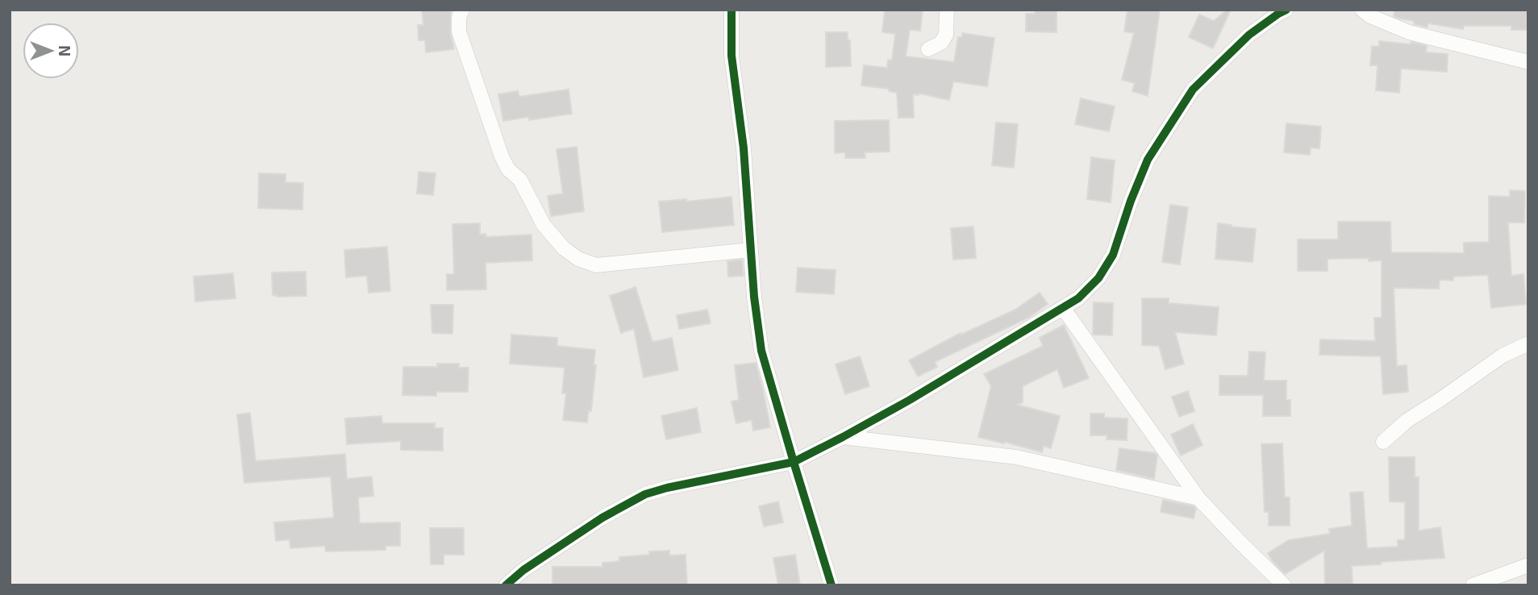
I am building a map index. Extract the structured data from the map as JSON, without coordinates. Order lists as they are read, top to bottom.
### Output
{
  "north": "right"
}
